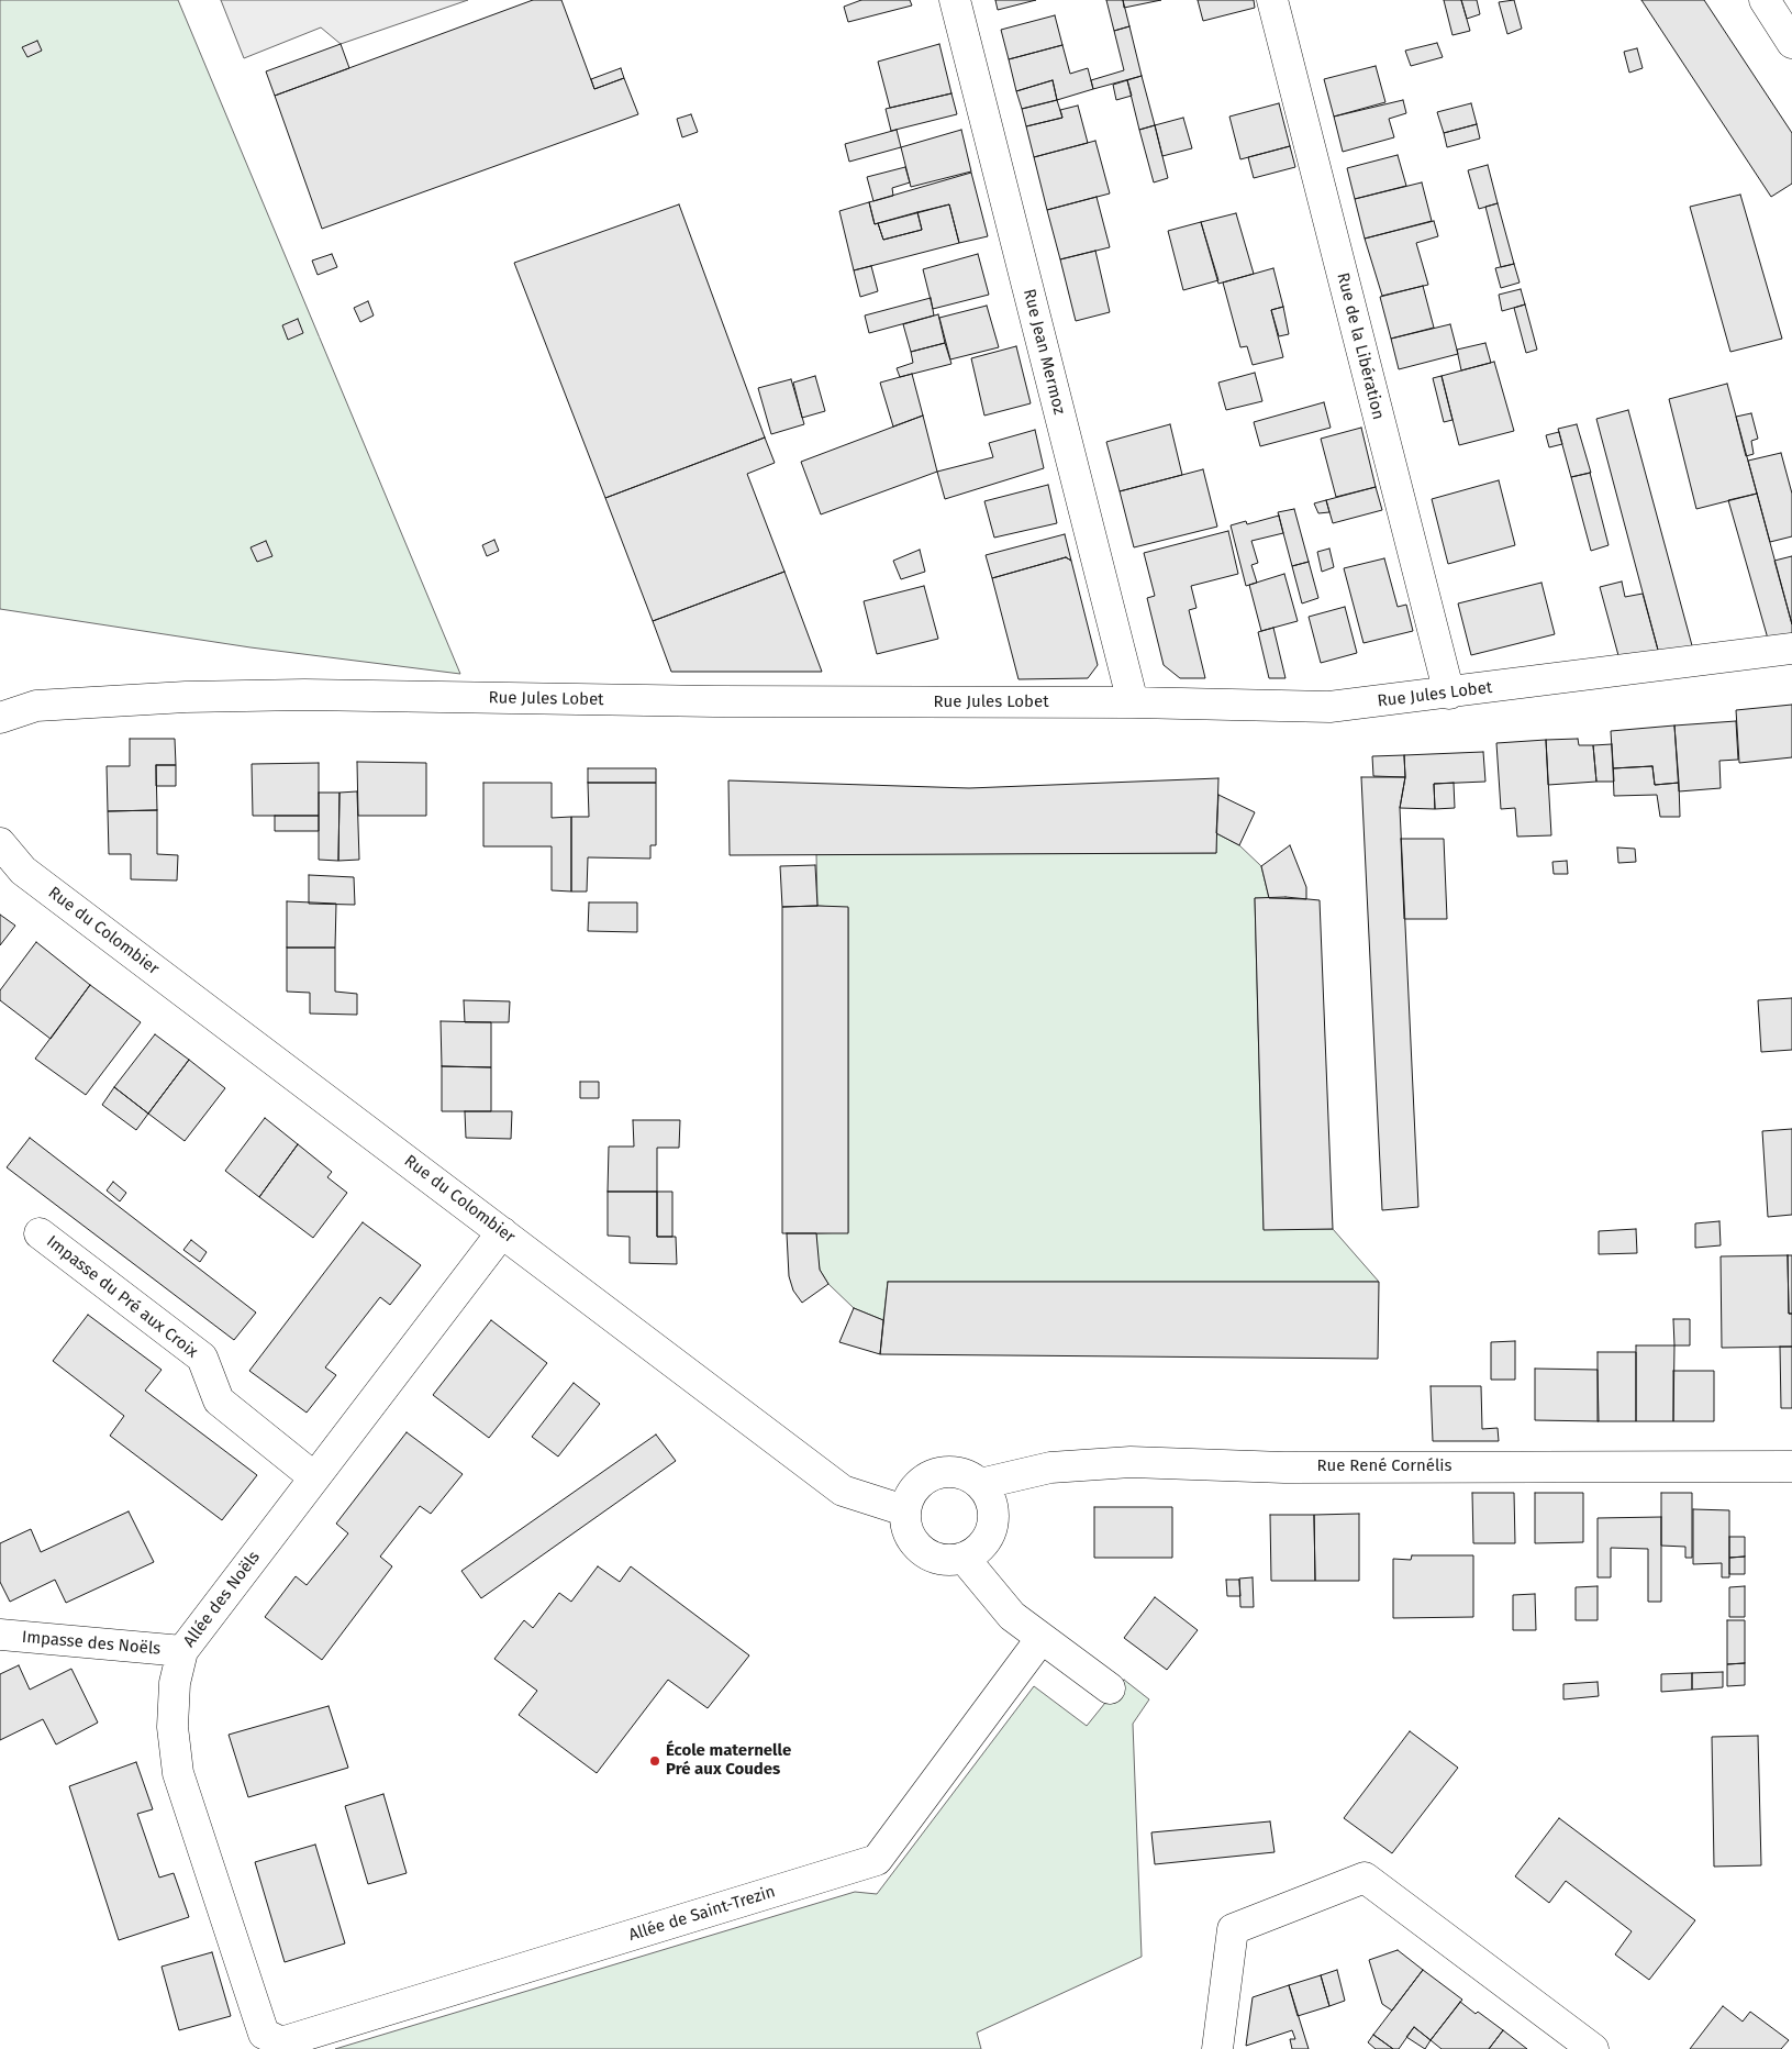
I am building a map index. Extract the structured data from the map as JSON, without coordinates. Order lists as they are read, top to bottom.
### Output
{
  "streets": {
    "street": [
      "Rue de la Libération",
      "Rue Jean Mermoz",
      "Rue Jules Lobet",
      "Rue du Colombier",
      "Impasse du Pré aux Croix",
      "Rue René Cornélis",
      "Allée des Noëls",
      "Impasse des Noëls",
      "Allée de Saint-Trezin"
    ]
  },
  "crossings": [
    ["Rue de la Libération", "Rue Jules Lobet"],
    ["Rue Jean Mermoz", "Rue Jules Lobet"],
    ["Rue du Colombier", "Rue René Cornélis"],
    ["Rue du Colombier", "Allée des Noëls"],
    ["Impasse du Pré aux Croix", "Allée des Noëls"],
    ["Allée des Noëls", "Impasse des Noëls"],
    ["Allée des Noëls", "Allée de Saint-Trezin"]
  ],
  "places": ["École maternelle Pré aux Coudes"]
}
